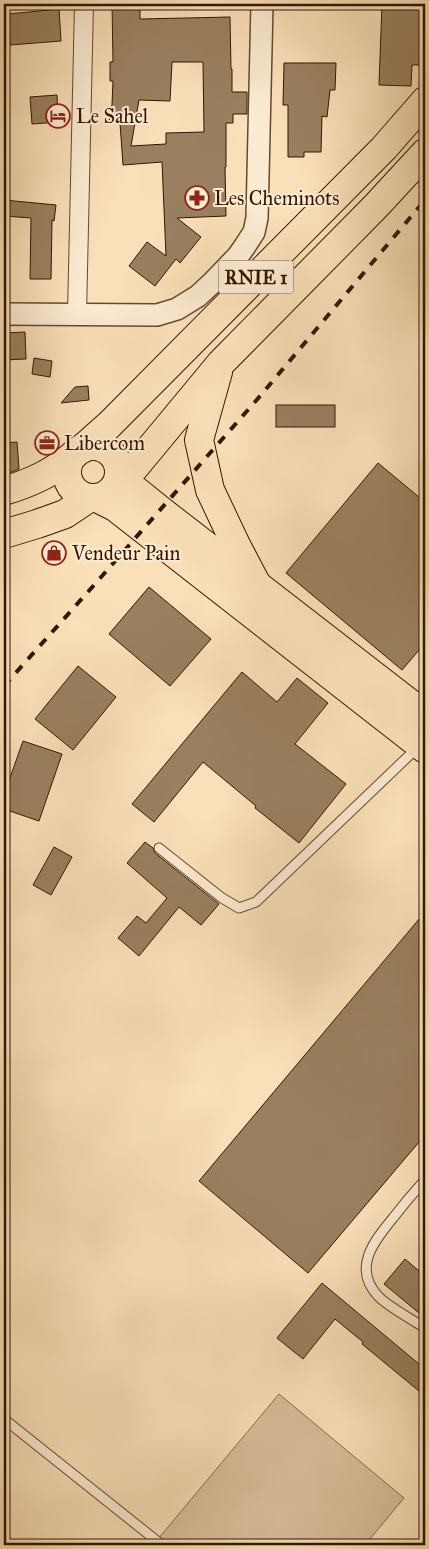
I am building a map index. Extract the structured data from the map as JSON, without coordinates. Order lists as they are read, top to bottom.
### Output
{
  "streets": {
    "main road": ["RNIE 1"]
  },
  "places": {
    "hotel": ["Le Sahel"],
    "pharmacy": ["Les Cheminots"],
    "office": ["Libercom"],
    "shop": ["Vendeur Pain"]
  }
}
